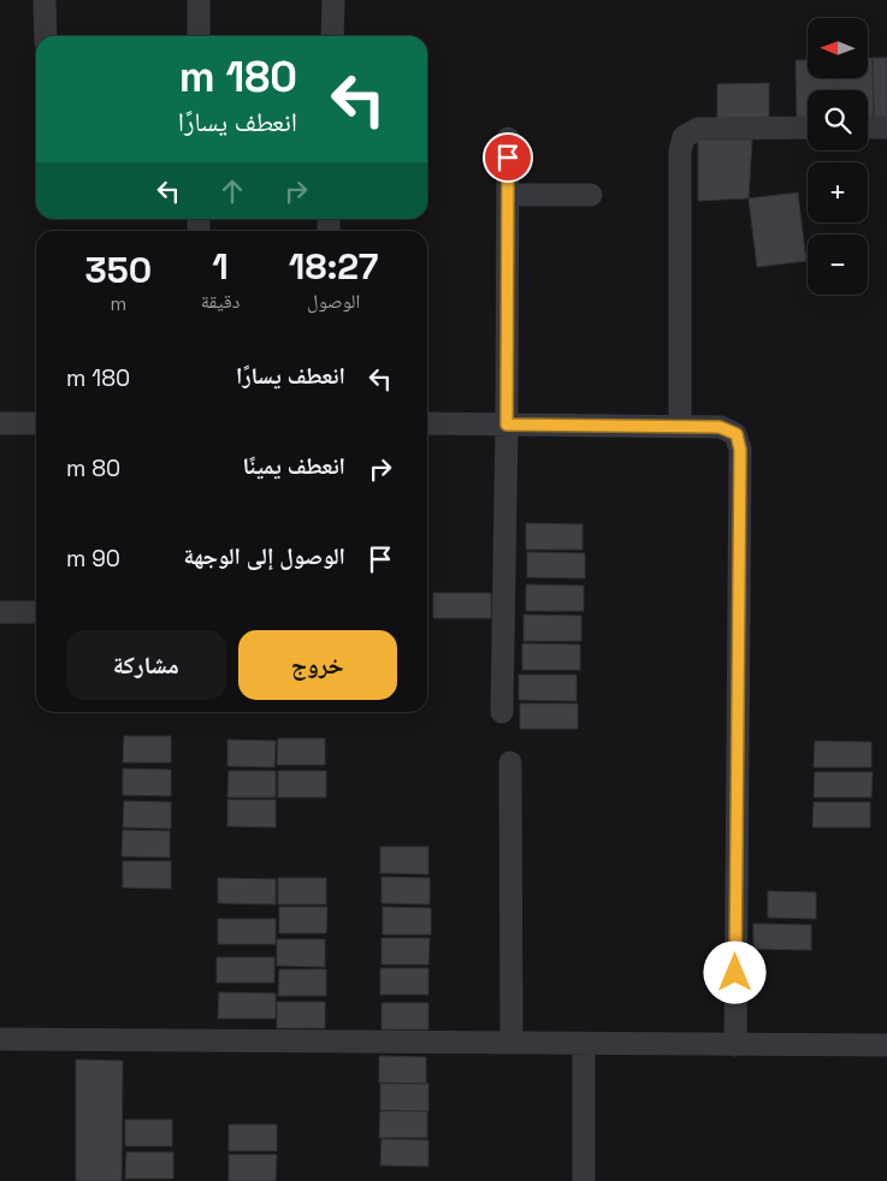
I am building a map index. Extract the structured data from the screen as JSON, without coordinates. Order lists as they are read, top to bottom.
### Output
{
  "north": "left",
  "page": {
    "map_buttons": ["+", "−"],
    "turn": ["180 m", "انعطف يسارًا"],
    "eta": [
      "18:27",
      "الوصول",
      "1",
      "دقيقة",
      "350",
      "m"
    ],
    "list": [
      {
        "name": "انعطف يسارًا",
        "value": "180 m"
      },
      {
        "name": "انعطف يمينًا",
        "value": "80 m"
      },
      {
        "name": "الوصول إلى الوجهة",
        "value": "90 m"
      }
    ],
    "buttons": ["خروج", "مشاركة"]
  }
}
